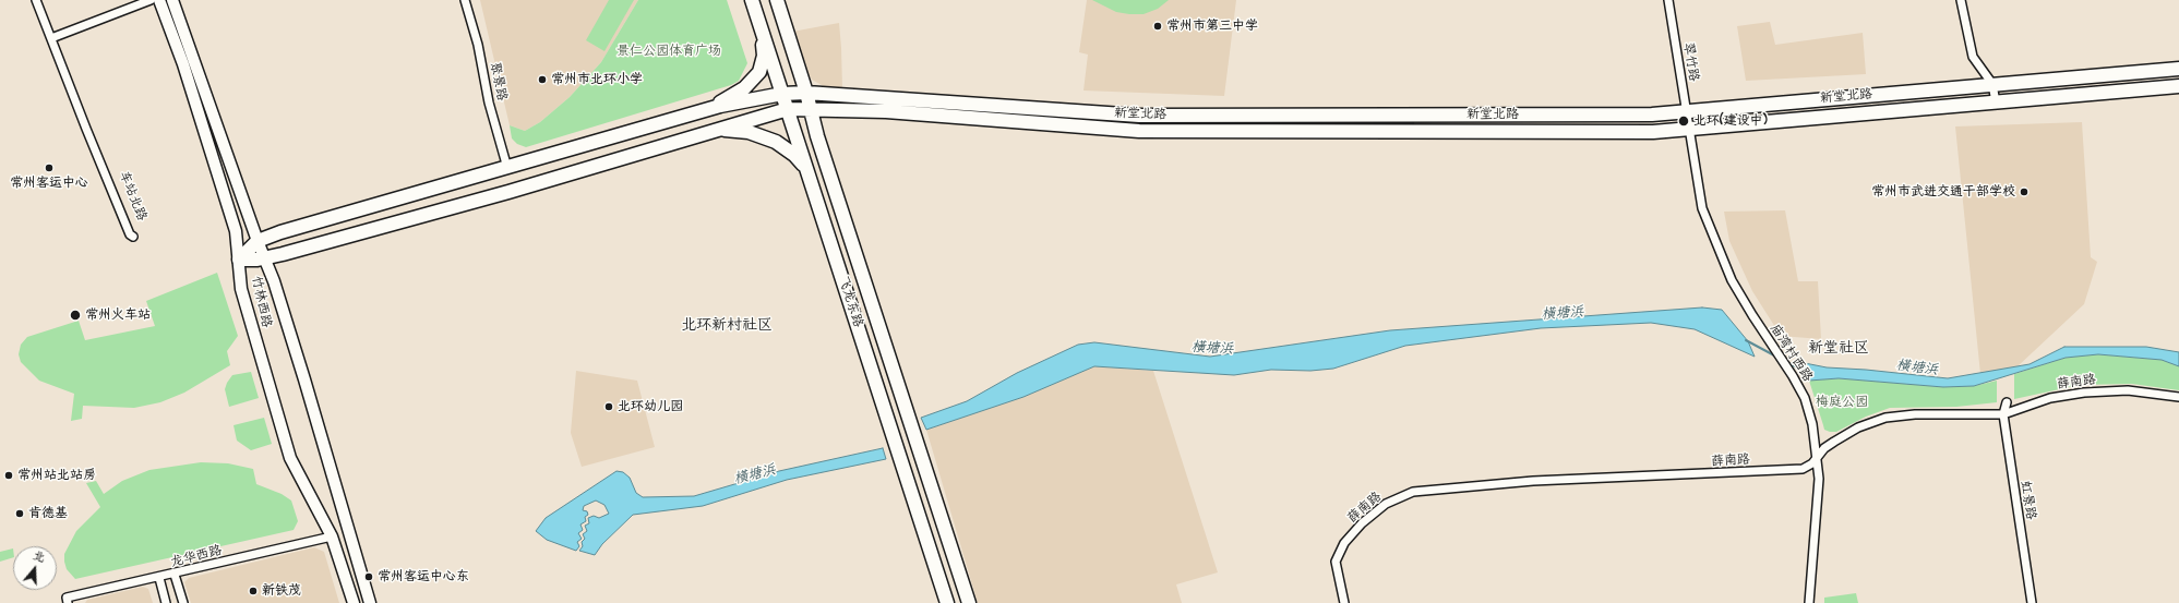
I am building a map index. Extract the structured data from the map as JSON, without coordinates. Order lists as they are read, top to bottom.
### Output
{
  "streets": {
    "main road": ["新堂北路", "竹林西路", "飞龙东路"],
    "street": [
      "翠竹路",
      "聚景路",
      "车站北路",
      "庙湾村西路",
      "薛南路",
      "虹景路",
      "龙华西路"
    ]
  },
  "crossings": [
    ["翠竹路", "新堂北路"],
    ["翠竹路", "庙湾村西路"],
    ["新堂北路", "竹林西路"],
    ["新堂北路", "飞龙东路"],
    ["新堂北路", "庙湾村西路"],
    ["竹林西路", "龙华西路"],
    ["庙湾村西路", "薛南路"],
    ["薛南路", "虹景路"]
  ],
  "districts": ["北环新村社区", "新堂社区"],
  "water": ["横塘浜"],
  "parks": ["景仁公园体育广场", "梅庭公园"],
  "places": [
    "常州市第三中学",
    "常州市北环小学",
    "北环(建设中)",
    "常州客运中心",
    "常州市武进交通干部学校",
    "常州火车站",
    "北环幼儿园",
    "常州站北站房",
    "肯德基",
    "常州客运中心东",
    "新铁茂"
  ],
  "north": "top"
}
